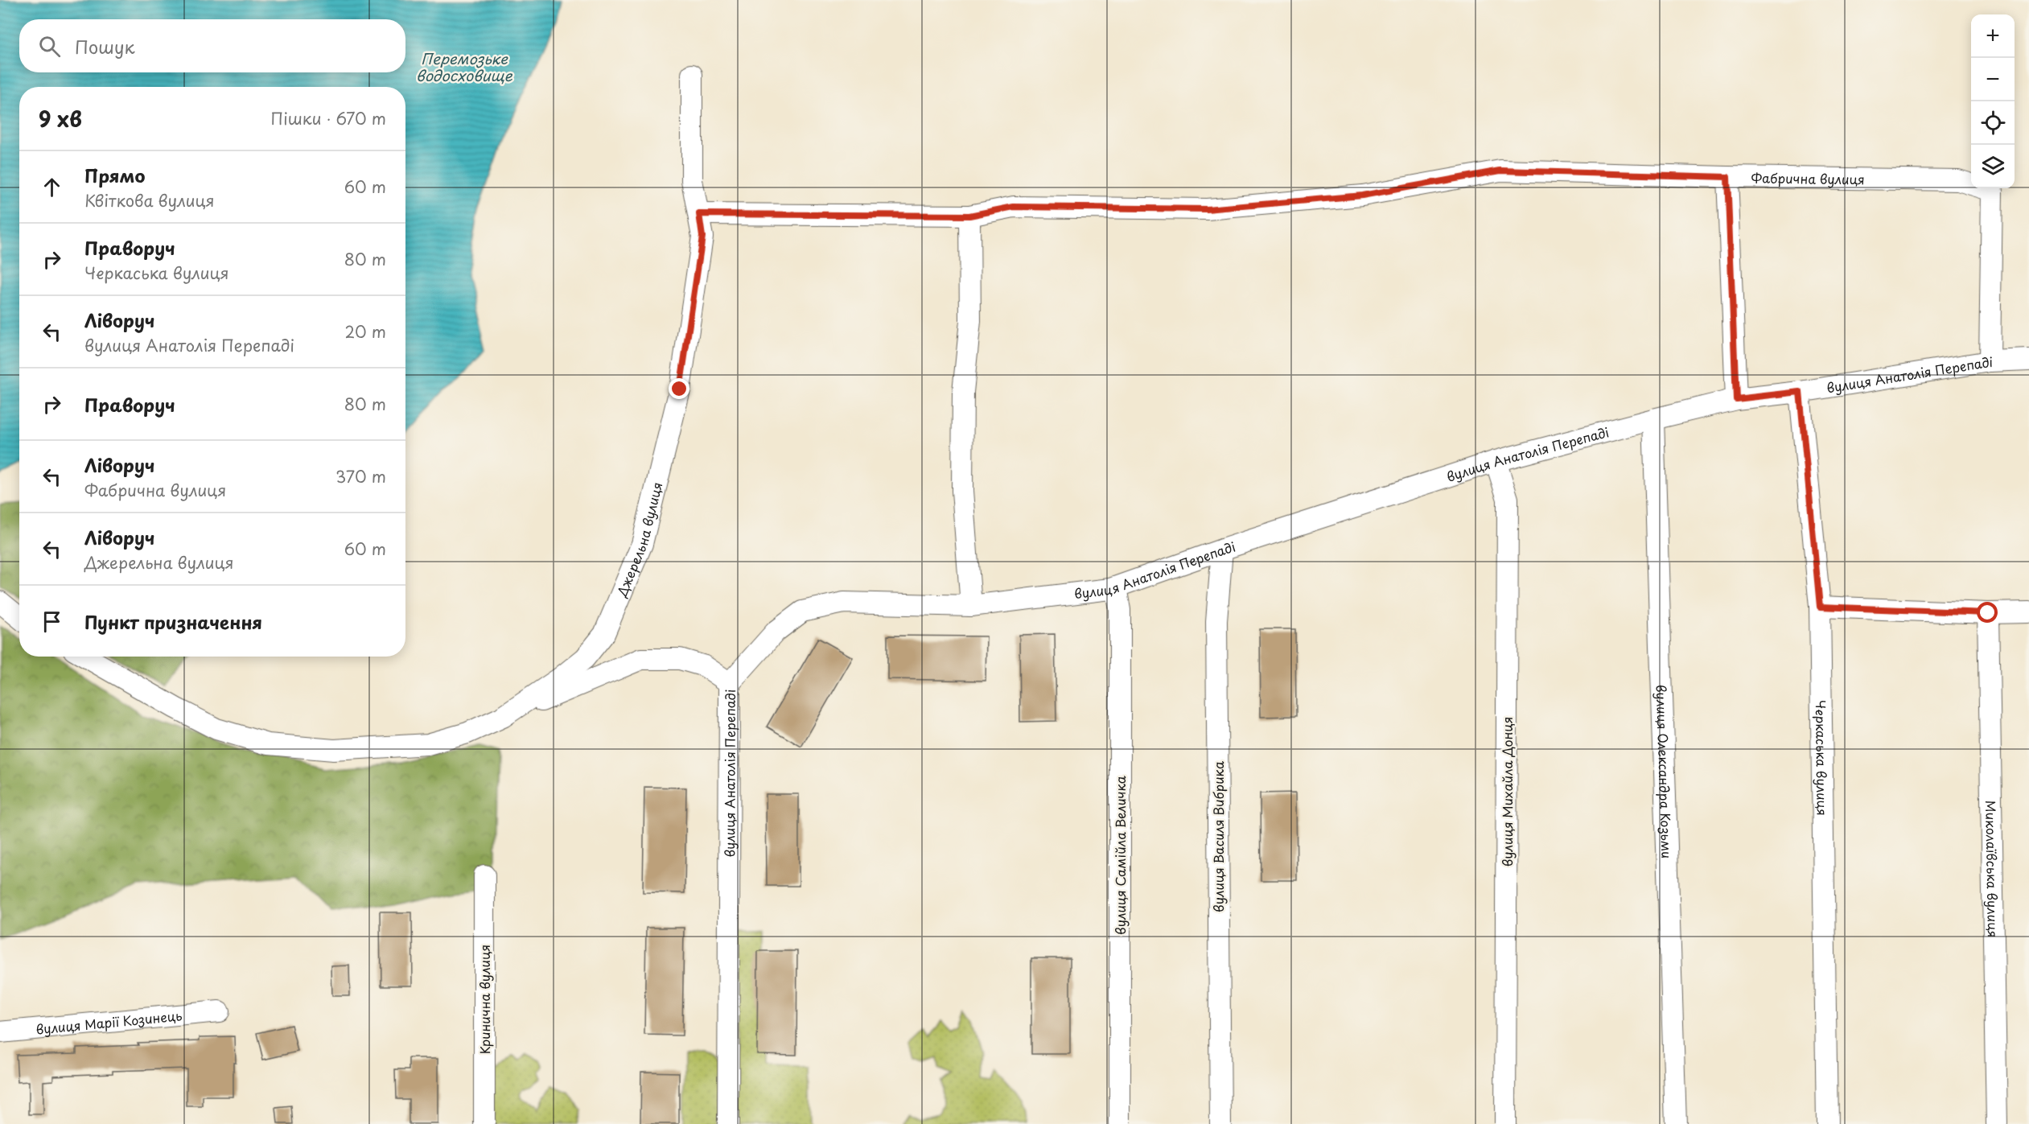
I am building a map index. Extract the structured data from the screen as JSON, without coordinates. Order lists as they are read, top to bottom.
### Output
{
  "streets": {
    "street": [
      "Фабрична вулиця",
      "вулиця Анатолія Перепаді",
      "Джерельна вулиця",
      "Черкаська вулиця",
      "вулиця Олександра Козьми",
      "вулиця Михайла Донця",
      "вулиця Василя Вибрика",
      "вулиця Самійла Величка",
      "Миколаївська вулиця",
      "Кринична вулиця",
      "вулиця Марії Козинець"
    ]
  },
  "crossings": [
    ["Фабрична вулиця", "вулиця Анатолія Перепаді"],
    ["Фабрична вулиця", "Джерельна вулиця"],
    ["вулиця Анатолія Перепаді", "Черкаська вулиця"],
    ["вулиця Анатолія Перепаді", "вулиця Олександра Козьми"],
    ["вулиця Анатолія Перепаді", "вулиця Михайла Донця"],
    ["вулиця Анатолія Перепаді", "вулиця Василя Вибрика"],
    ["вулиця Анатолія Перепаді", "вулиця Самійла Величка"]
  ],
  "water": ["Перемозьке водосховище"],
  "page": {
    "map_buttons": ["+", "−"],
    "search": "Пошук",
    "heading": ["9 хв", "Пішки · 670 m"],
    "list": [
      ["Прямо", "Квіткова вулиця", "60 m"],
      ["Праворуч", "Черкаська вулиця", "80 m"],
      ["Ліворуч", "вулиця Анатолія Перепаді", "20 m"],
      ["Праворуч", "80 m"],
      ["Ліворуч", "Фабрична вулиця", "370 m"],
      ["Ліворуч", "Джерельна вулиця", "60 m"],
      "Пункт призначення"
    ]
  }
}
